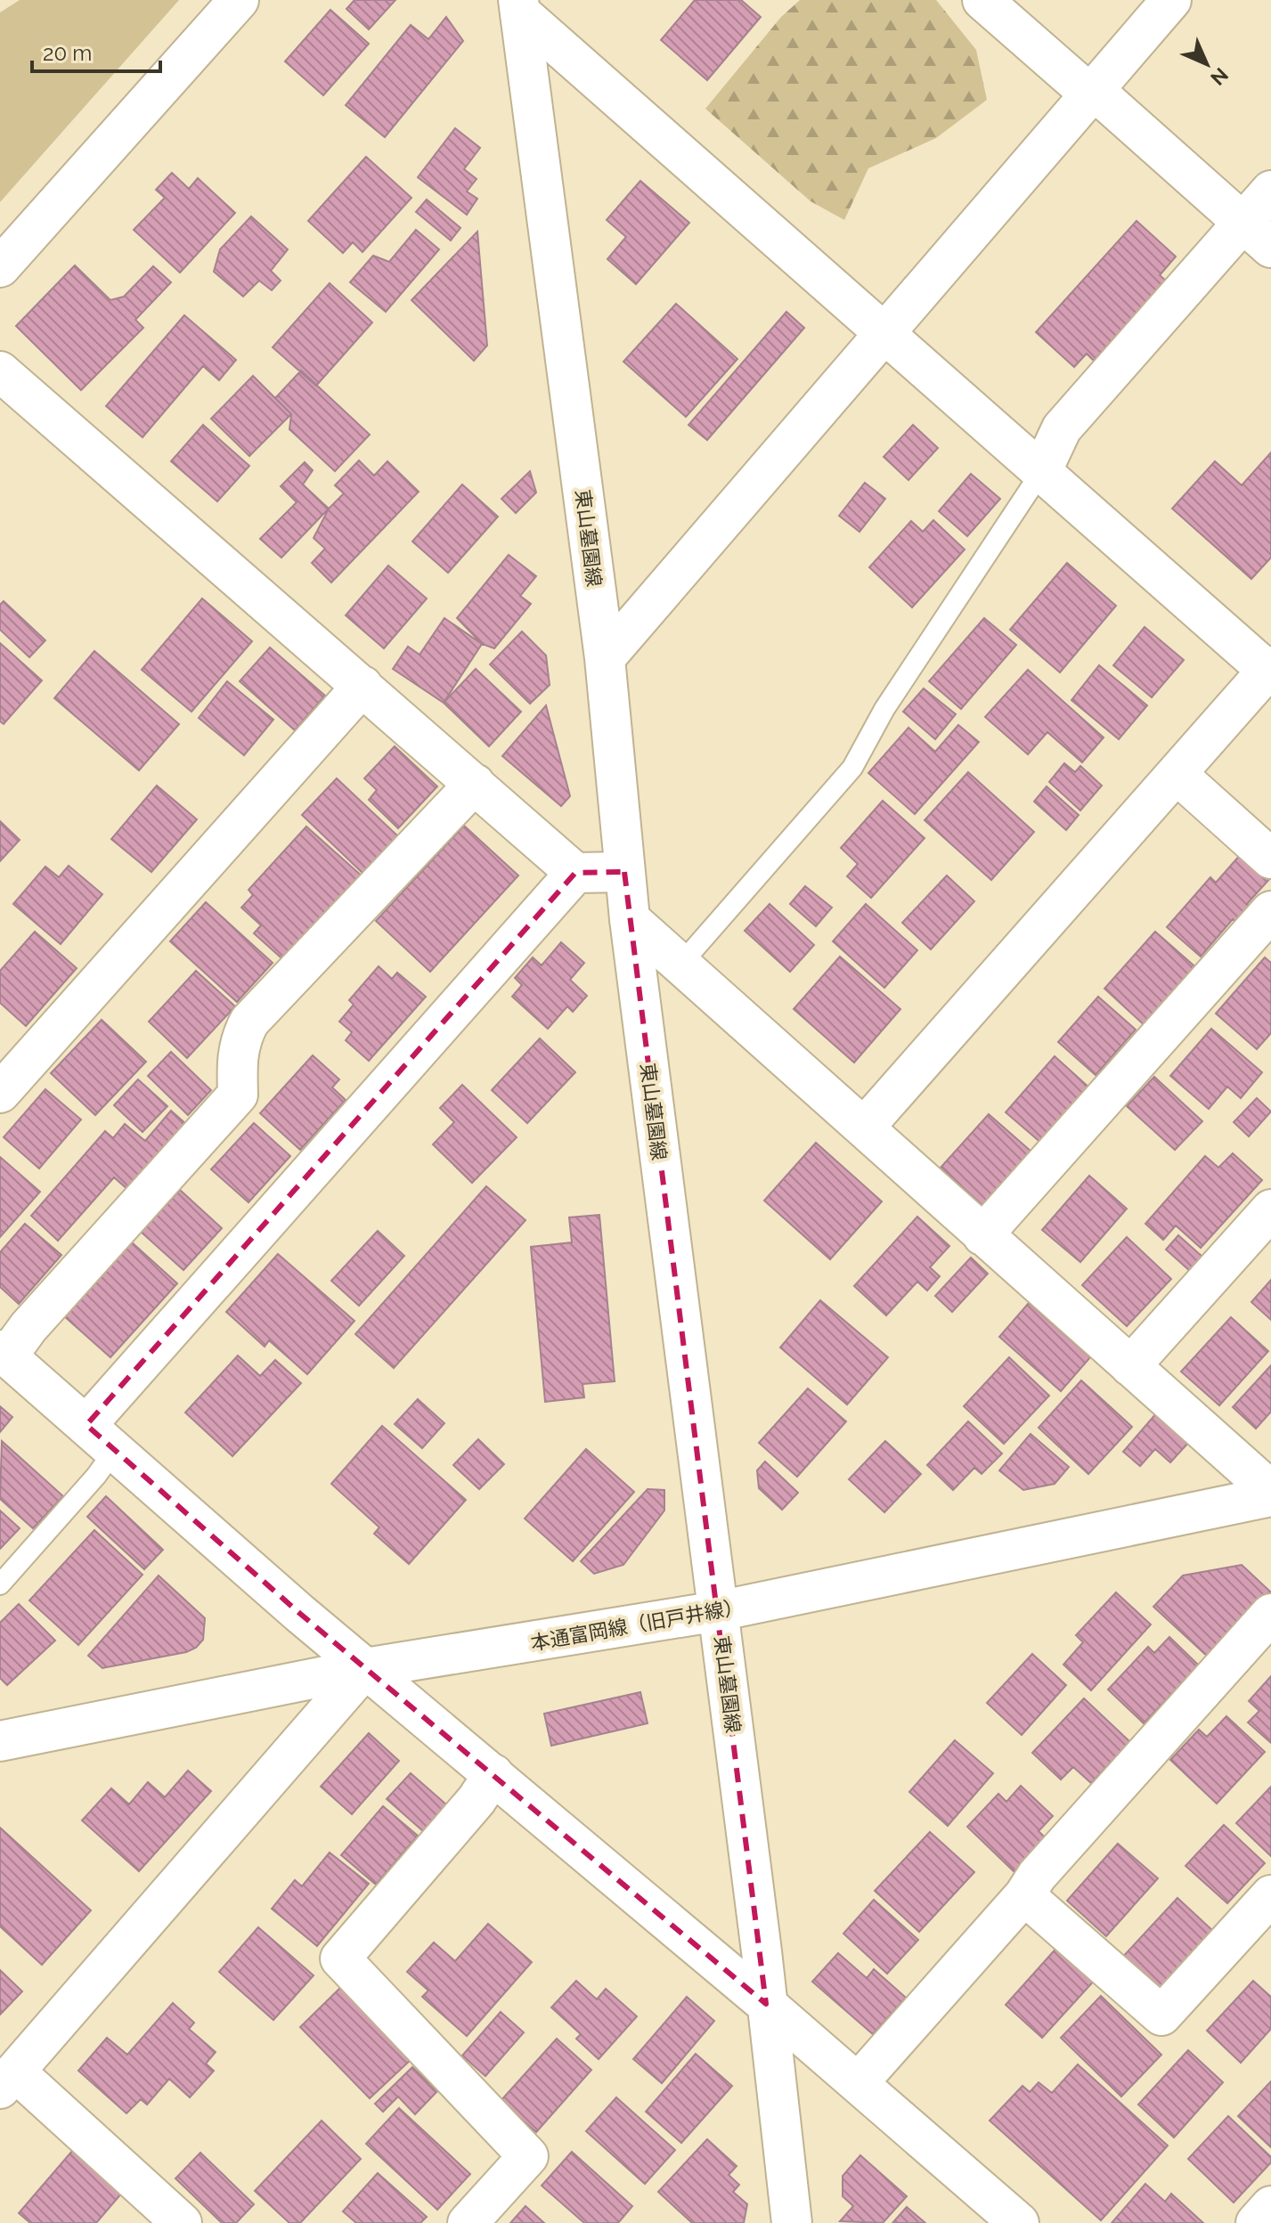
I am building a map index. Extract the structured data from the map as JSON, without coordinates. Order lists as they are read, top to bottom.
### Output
{
  "streets": {
    "street": ["東山墓園線", "本通富岡線（旧戸井線）"]
  },
  "crossings": [
    ["東山墓園線", "本通富岡線（旧戸井線）"]
  ],
  "scale_bar": "20 m",
  "north": "bottom right"
}
